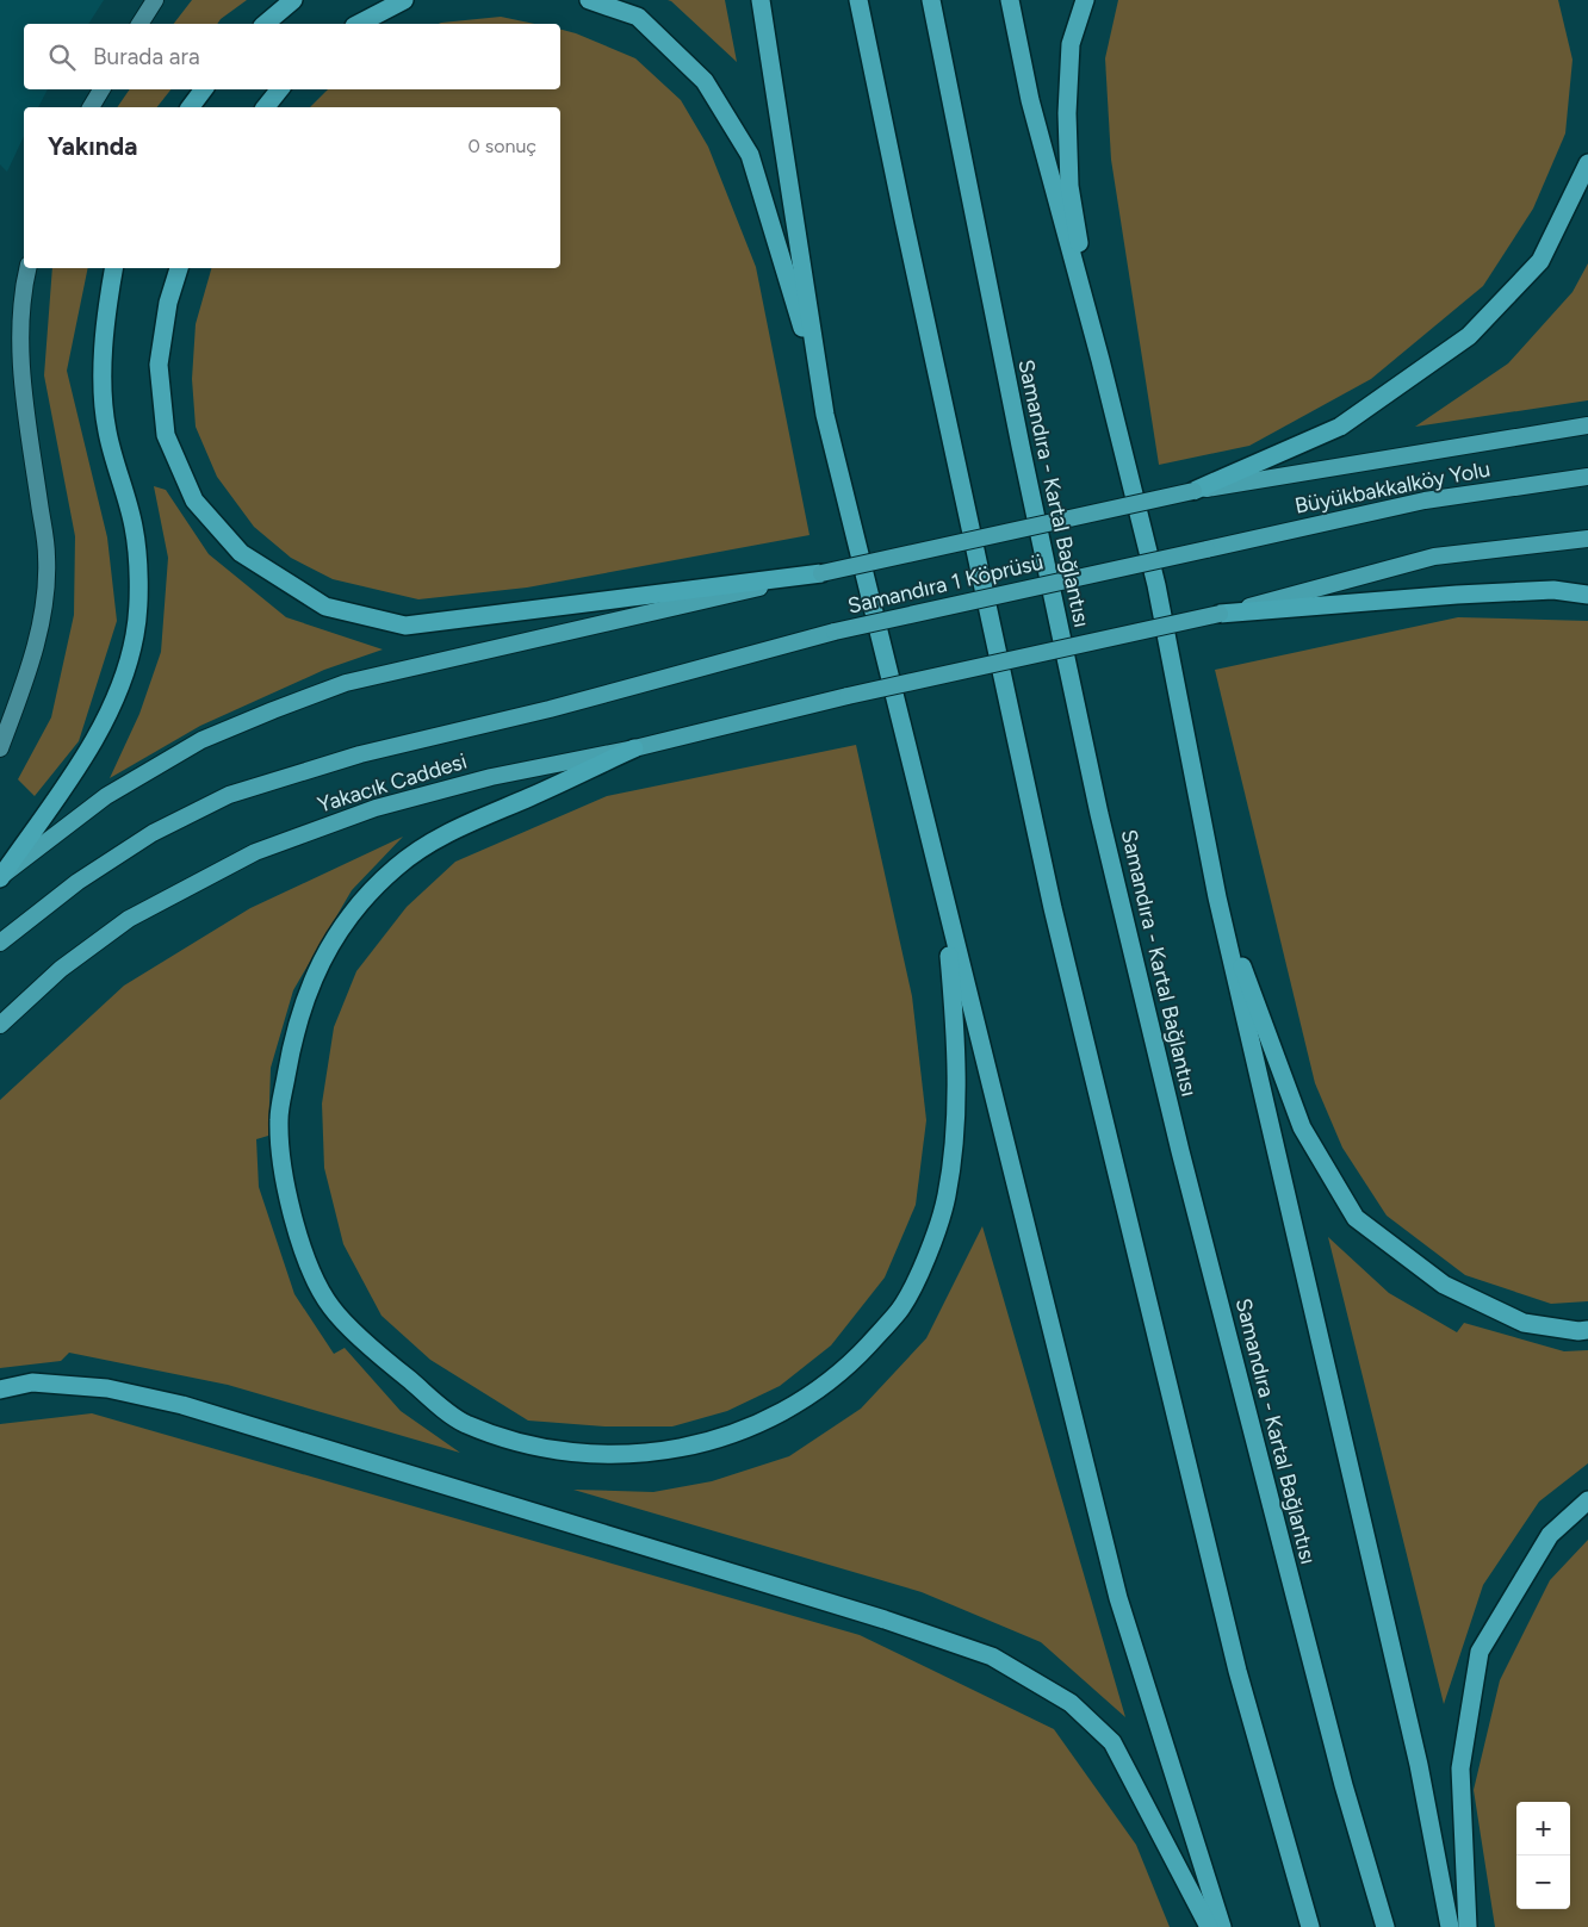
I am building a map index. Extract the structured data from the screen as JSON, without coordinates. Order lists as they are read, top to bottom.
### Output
{
  "streets": {
    "highway": [
      "Büyükbakkalköy Yolu",
      "Samandıra - Kartal Bağlantısı",
      "Samandıra 1 Köprüsü",
      "Yakacık Caddesi"
    ]
  },
  "crossings": [
    ["Büyükbakkalköy Yolu", "Samandıra 1 Köprüsü"],
    ["Samandıra 1 Köprüsü", "Yakacık Caddesi"]
  ],
  "page": {
    "search": "Burada ara",
    "heading": ["Yakında", "0 sonuç"],
    "map_buttons": ["+", "−"]
  }
}
